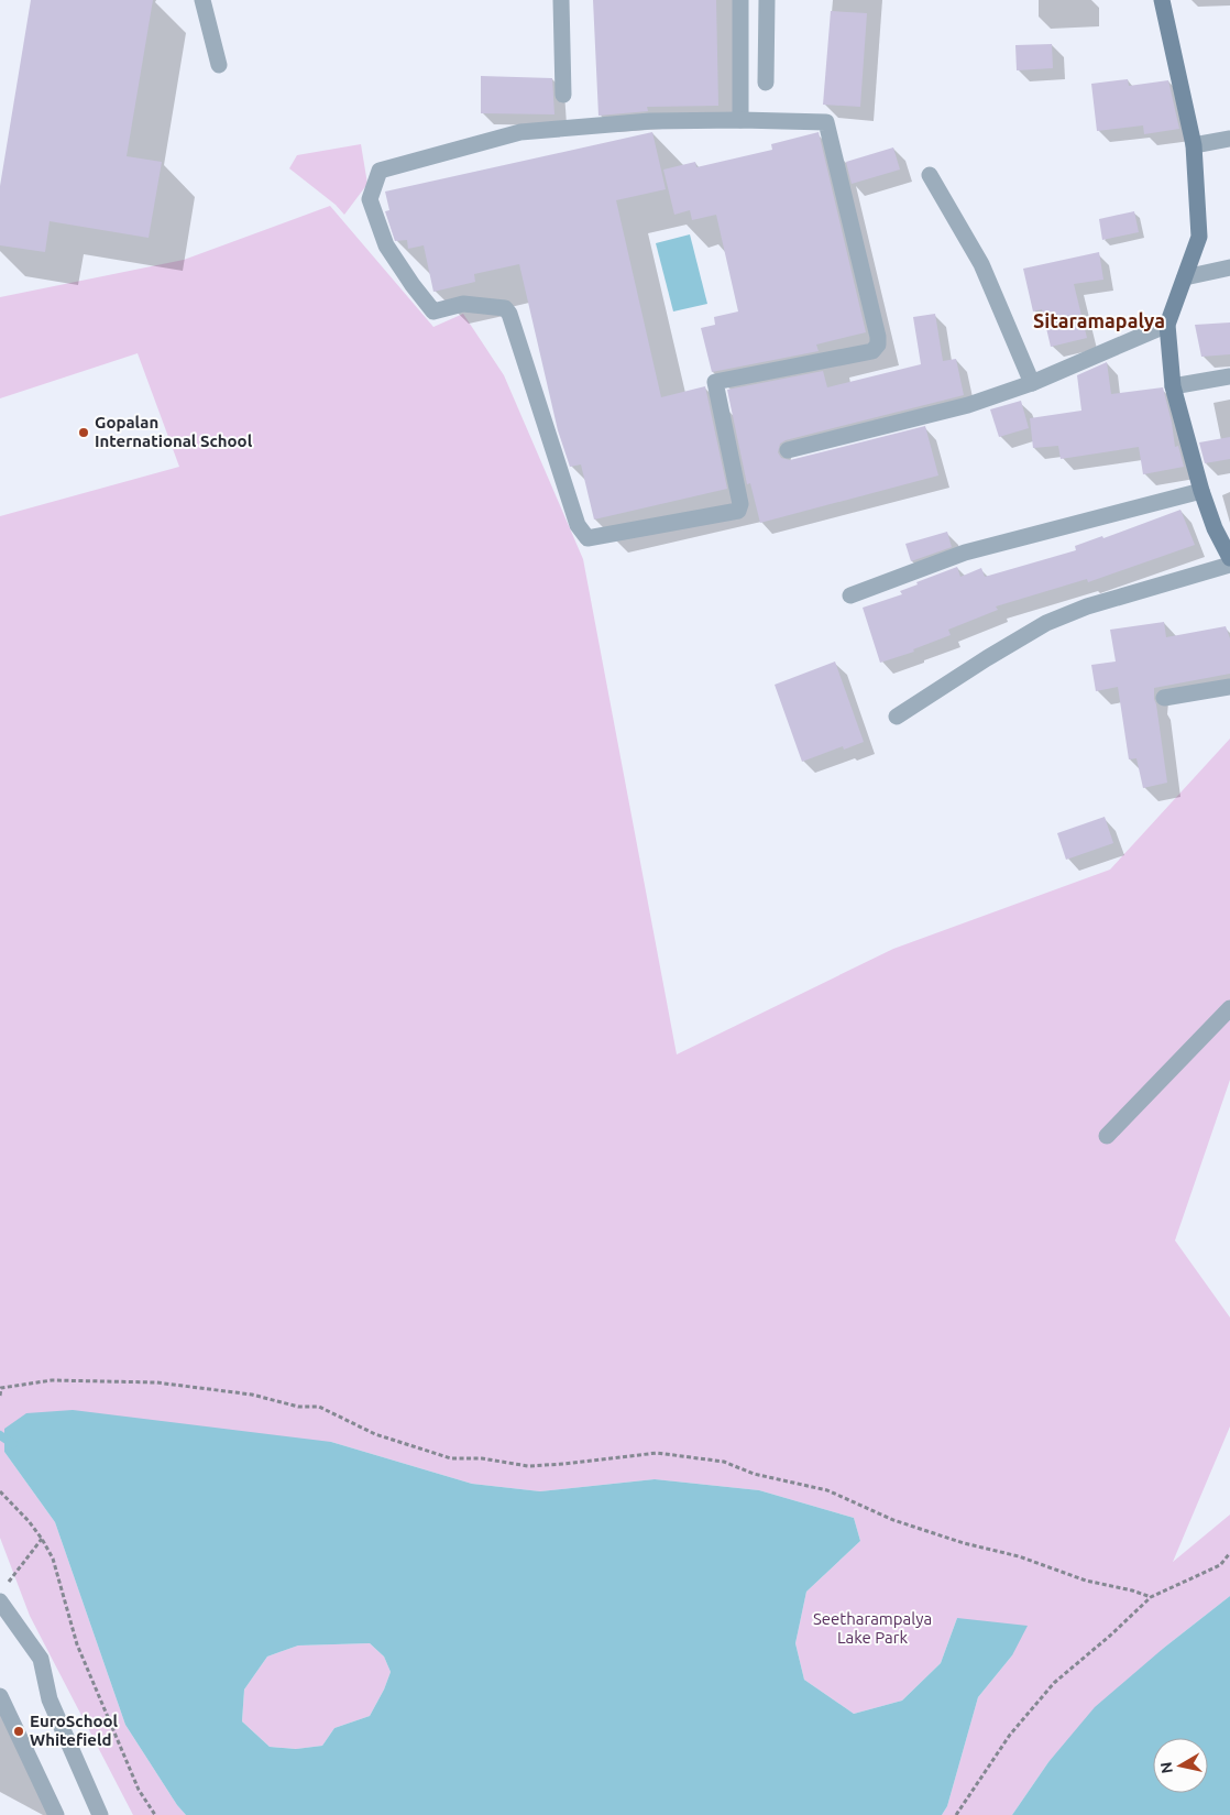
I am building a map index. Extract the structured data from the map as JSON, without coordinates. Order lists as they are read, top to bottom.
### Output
{
  "districts": ["Sitaramapalya"],
  "parks": ["Seetharampalya Lake Park"],
  "places": ["Gopalan International School", "EuroSchool Whitefield"],
  "north": "left"
}
